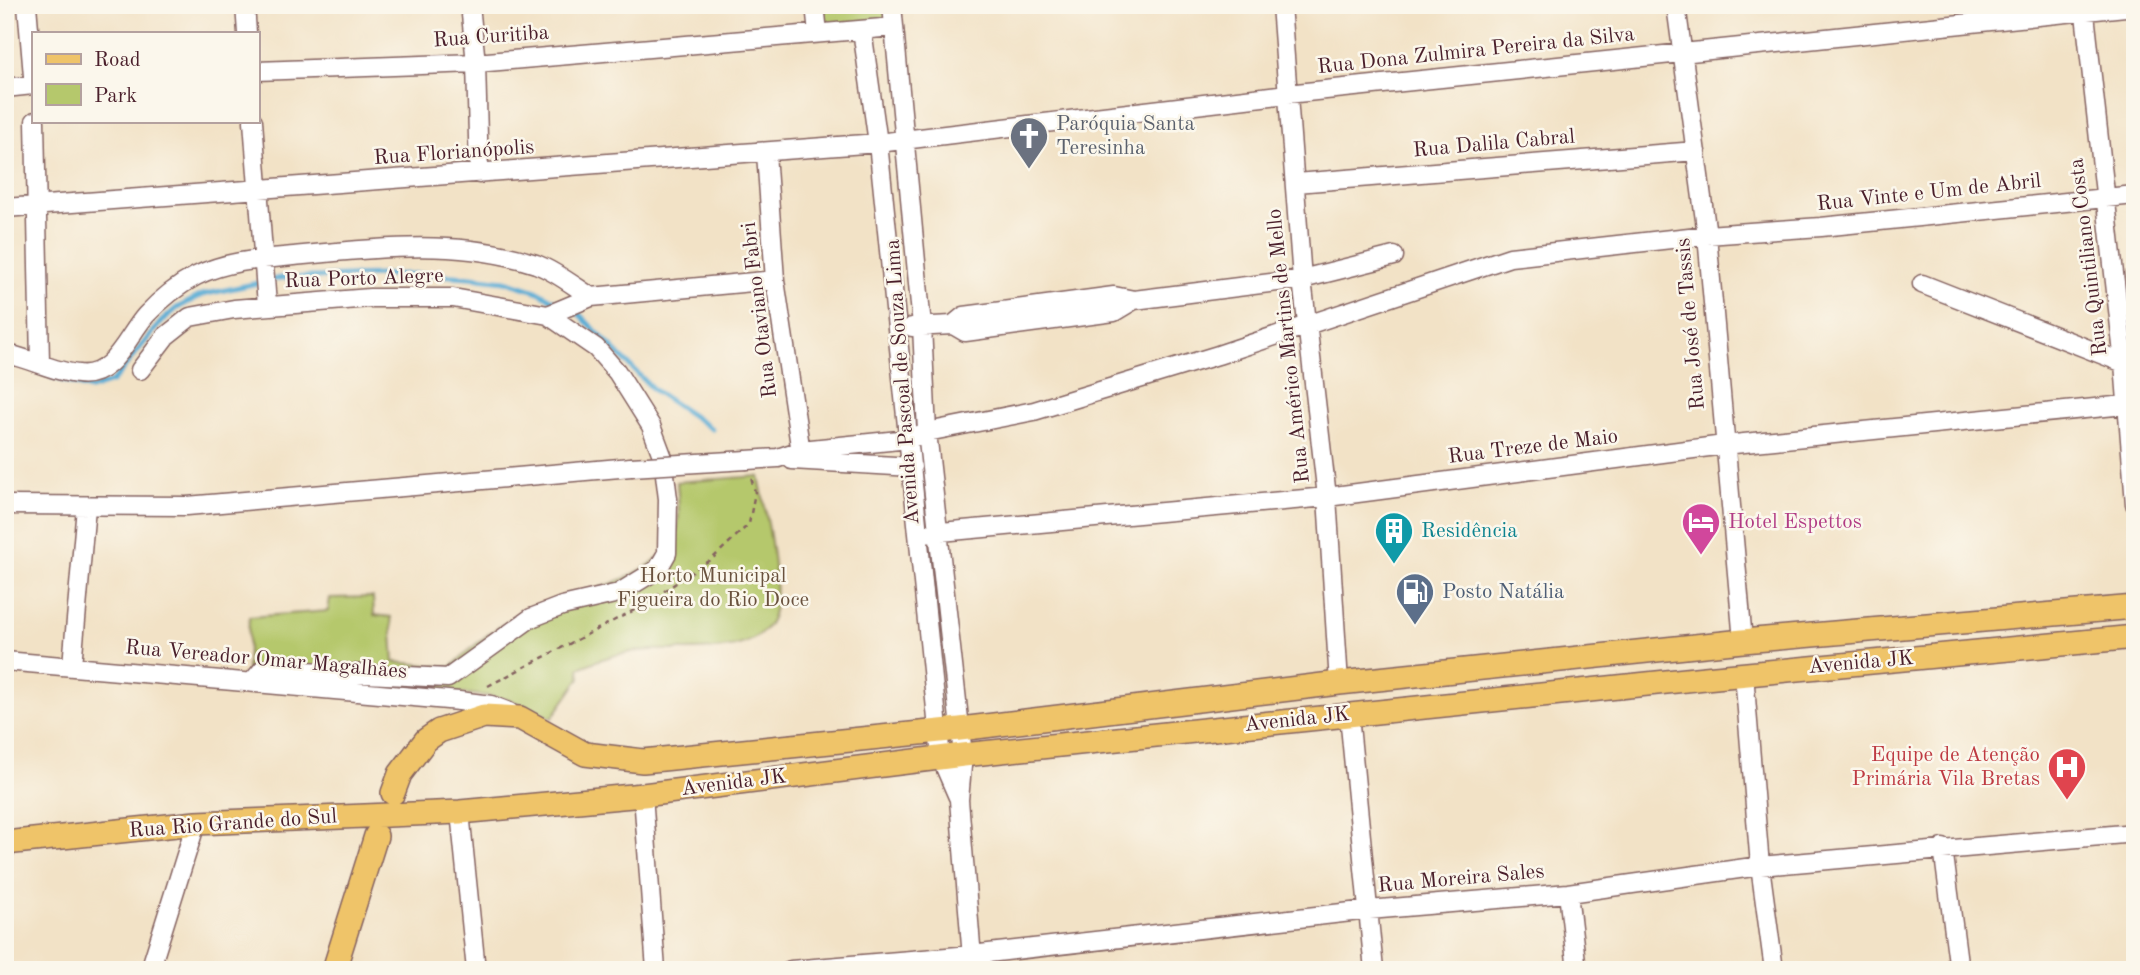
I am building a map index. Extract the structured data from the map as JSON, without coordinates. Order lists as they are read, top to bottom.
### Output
{
  "streets": {
    "main road": ["Avenida JK", "Rua Rio Grande do Sul"],
    "street": [
      "Rua Curitiba",
      "Rua Dona Zulmira Pereira da Silva",
      "Rua Dalila Cabral",
      "Rua Florianópolis",
      "Rua Vinte e Um de Abril",
      "Rua Quintiliano Costa",
      "Rua Porto Alegre",
      "Rua Otaviano Fabri",
      "Rua José de Tassis",
      "Rua Américo Martins de Mello",
      "Avenida Pascoal de Souza Lima",
      "Rua Treze de Maio",
      "Rua Vereador Omar Magalhães",
      "Rua Moreira Sales"
    ]
  },
  "crossings": [
    ["Rua Curitiba", "Avenida Pascoal de Souza Lima"],
    ["Rua Dona Zulmira Pereira da Silva", "Rua Florianópolis"],
    ["Rua Dona Zulmira Pereira da Silva", "Rua Quintiliano Costa"],
    ["Rua Dona Zulmira Pereira da Silva", "Rua José de Tassis"],
    ["Rua Dona Zulmira Pereira da Silva", "Rua Américo Martins de Mello"],
    ["Rua Dona Zulmira Pereira da Silva", "Avenida Pascoal de Souza Lima"],
    ["Rua Dalila Cabral", "Rua José de Tassis"],
    ["Rua Dalila Cabral", "Rua Américo Martins de Mello"],
    ["Rua Florianópolis", "Rua Otaviano Fabri"],
    ["Rua Florianópolis", "Avenida Pascoal de Souza Lima"],
    ["Rua Vinte e Um de Abril", "Rua Quintiliano Costa"],
    ["Rua Vinte e Um de Abril", "Rua Otaviano Fabri"],
    ["Rua Vinte e Um de Abril", "Rua José de Tassis"],
    ["Rua Vinte e Um de Abril", "Rua Américo Martins de Mello"],
    ["Rua Vinte e Um de Abril", "Avenida Pascoal de Souza Lima"],
    ["Rua Quintiliano Costa", "Rua Treze de Maio"],
    ["Rua José de Tassis", "Rua Treze de Maio"],
    ["Rua José de Tassis", "Avenida JK"],
    ["Rua Américo Martins de Mello", "Rua Treze de Maio"],
    ["Rua Américo Martins de Mello", "Avenida JK"],
    ["Avenida Pascoal de Souza Lima", "Rua Treze de Maio"],
    ["Avenida Pascoal de Souza Lima", "Avenida JK"],
    ["Avenida Pascoal de Souza Lima", "Rua Moreira Sales"],
    ["Rua Vereador Omar Magalhães", "Avenida JK"],
    ["Avenida JK", "Rua Rio Grande do Sul"]
  ],
  "parks": ["Horto Municipal Figueira do Rio Doce"],
  "places": {
    "church": ["Paróquia Santa Teresinha"],
    "hotel": ["Hotel Espettos"],
    "building": ["Residência"],
    "fuel station": ["Posto Natália"],
    "hospital": ["Equipe de Atenção Primária Vila Bretas"]
  },
  "legend": ["Road", "Park"]
}
